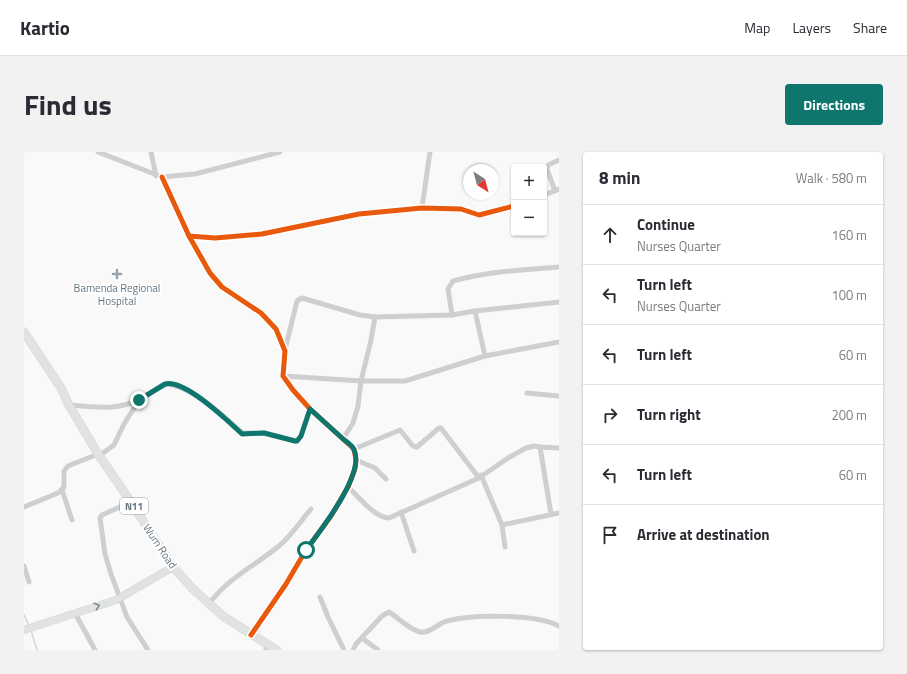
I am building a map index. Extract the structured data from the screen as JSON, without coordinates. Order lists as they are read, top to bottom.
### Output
{
  "streets": {
    "highway": ["N11", "Wum Road"]
  },
  "places": {
    "health": ["Bamenda Regional Hospital"]
  },
  "north": "bottom right",
  "page": {
    "header": "Kartio",
    "nav": ["Map", "Layers", "Share"],
    "title": "Find us",
    "buttons": "Directions",
    "heading": ["8 min", "Walk · 580 m"],
    "map_buttons": ["+", "−"],
    "list": [
      ["Continue", "Nurses Quarter", "160 m"],
      ["Turn left", "Nurses Quarter", "100 m"],
      ["Turn left", "60 m"],
      ["Turn right", "200 m"],
      ["Turn left", "60 m"],
      "Arrive at destination"
    ]
  }
}
